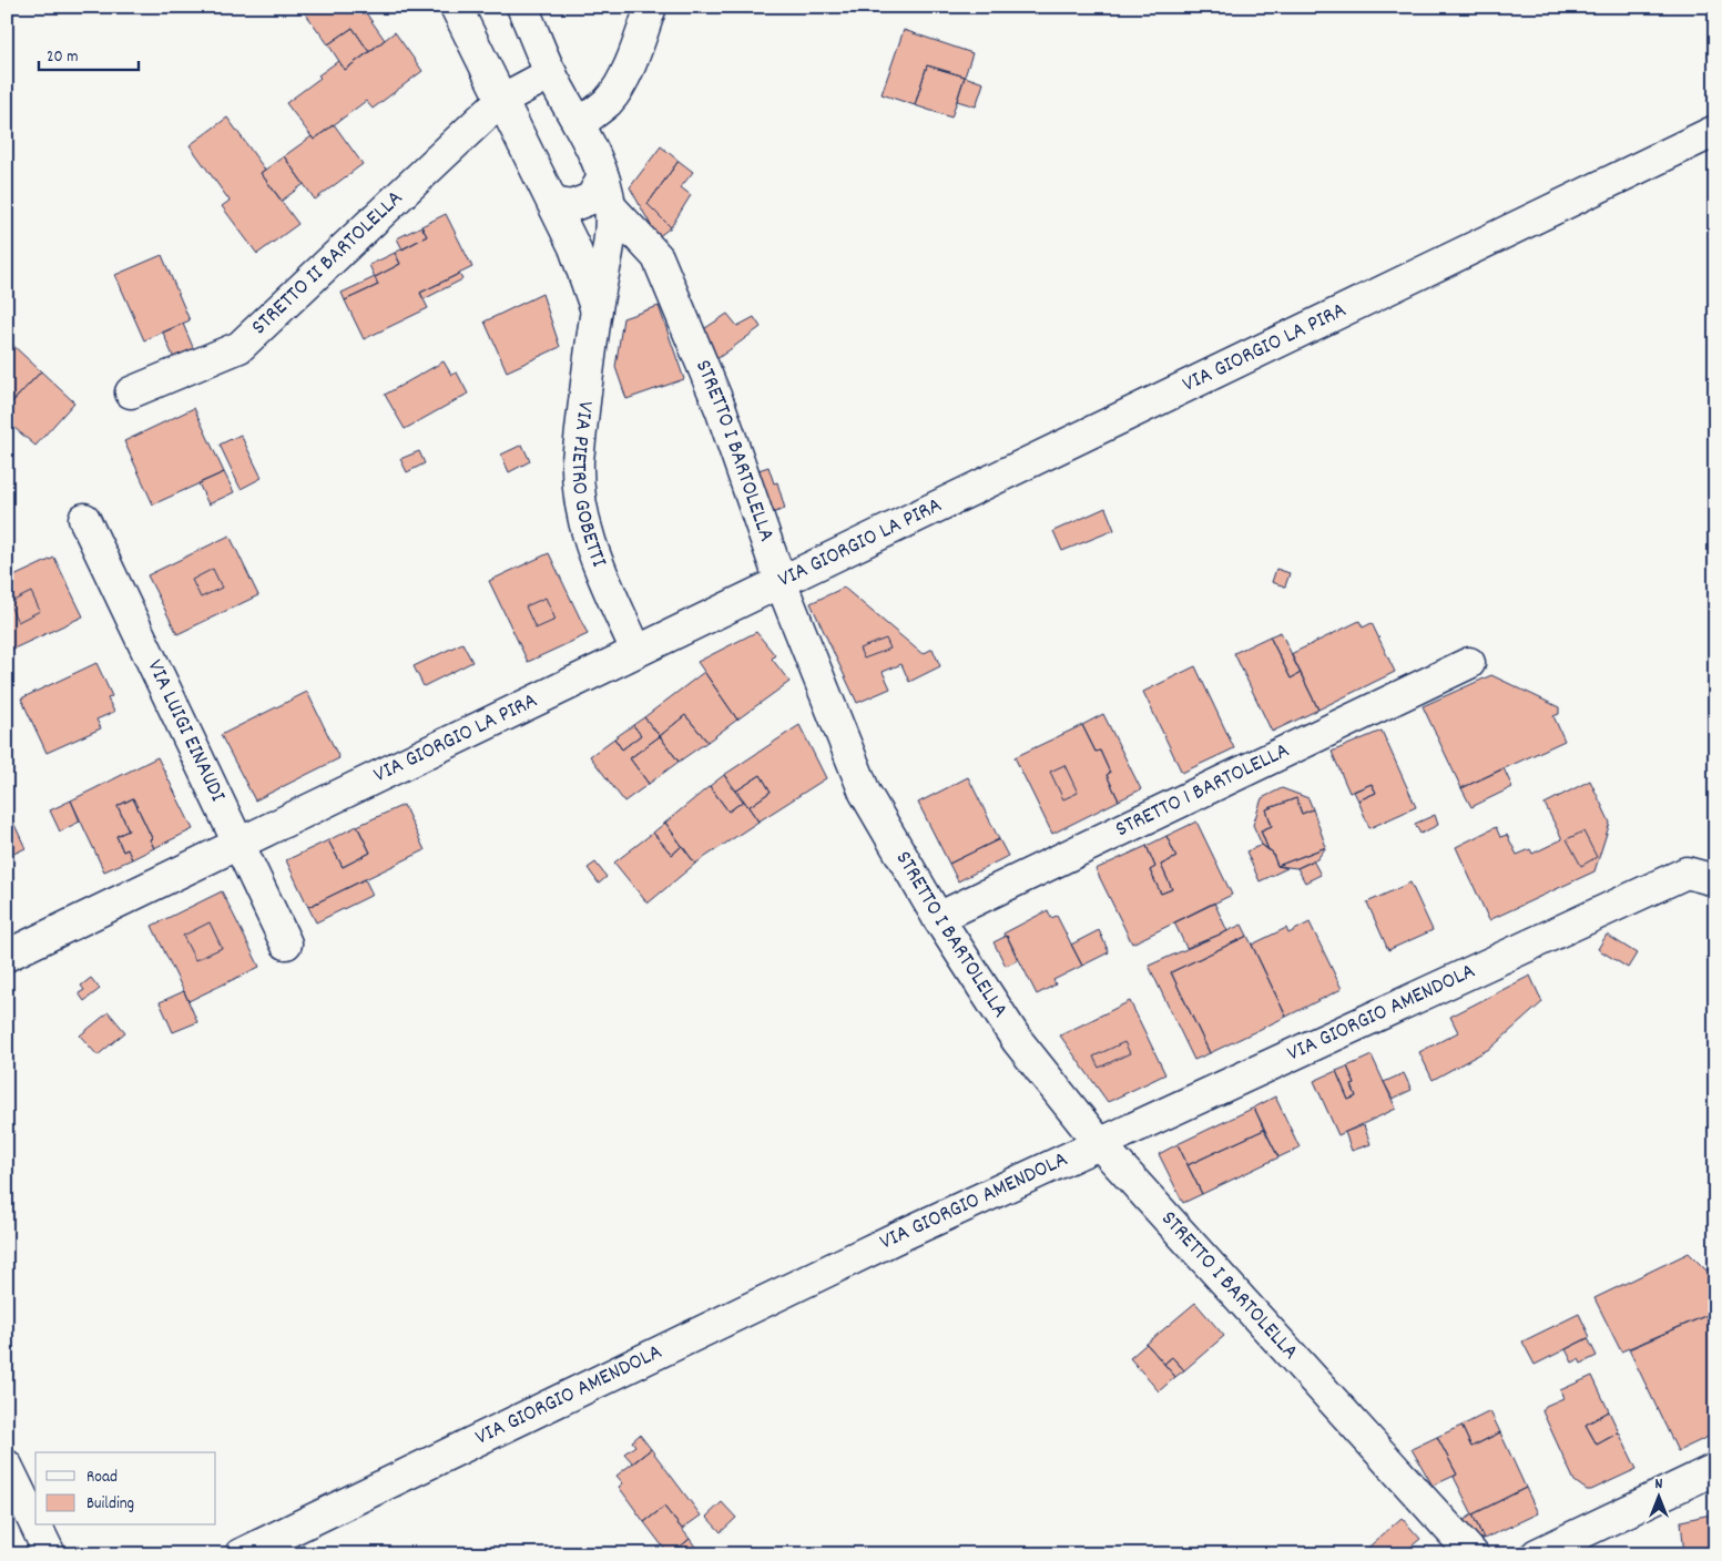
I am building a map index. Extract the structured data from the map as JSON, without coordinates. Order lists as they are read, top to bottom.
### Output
{
  "streets": {
    "street": [
      "STRETTO II BARTOLELLA",
      "VIA GIORGIO LA PIRA",
      "STRETTO I BARTOLELLA",
      "VIA PIETRO GOBETTI",
      "VIA LUIGI EINAUDI",
      "STRETTO 1 BARTOLELLA",
      "VIA GIORGIO AMENDOLA"
    ]
  },
  "crossings": [
    ["STRETTO II BARTOLELLA", "STRETTO I BARTOLELLA"],
    ["VIA GIORGIO LA PIRA", "STRETTO I BARTOLELLA"],
    ["VIA GIORGIO LA PIRA", "VIA PIETRO GOBETTI"],
    ["VIA GIORGIO LA PIRA", "VIA LUIGI EINAUDI"],
    ["STRETTO I BARTOLELLA", "VIA PIETRO GOBETTI"],
    ["STRETTO I BARTOLELLA", "STRETTO 1 BARTOLELLA"],
    ["STRETTO I BARTOLELLA", "VIA GIORGIO AMENDOLA"]
  ],
  "legend": ["Road", "Building"],
  "scale_bar": "20 m",
  "north": "top"
}
